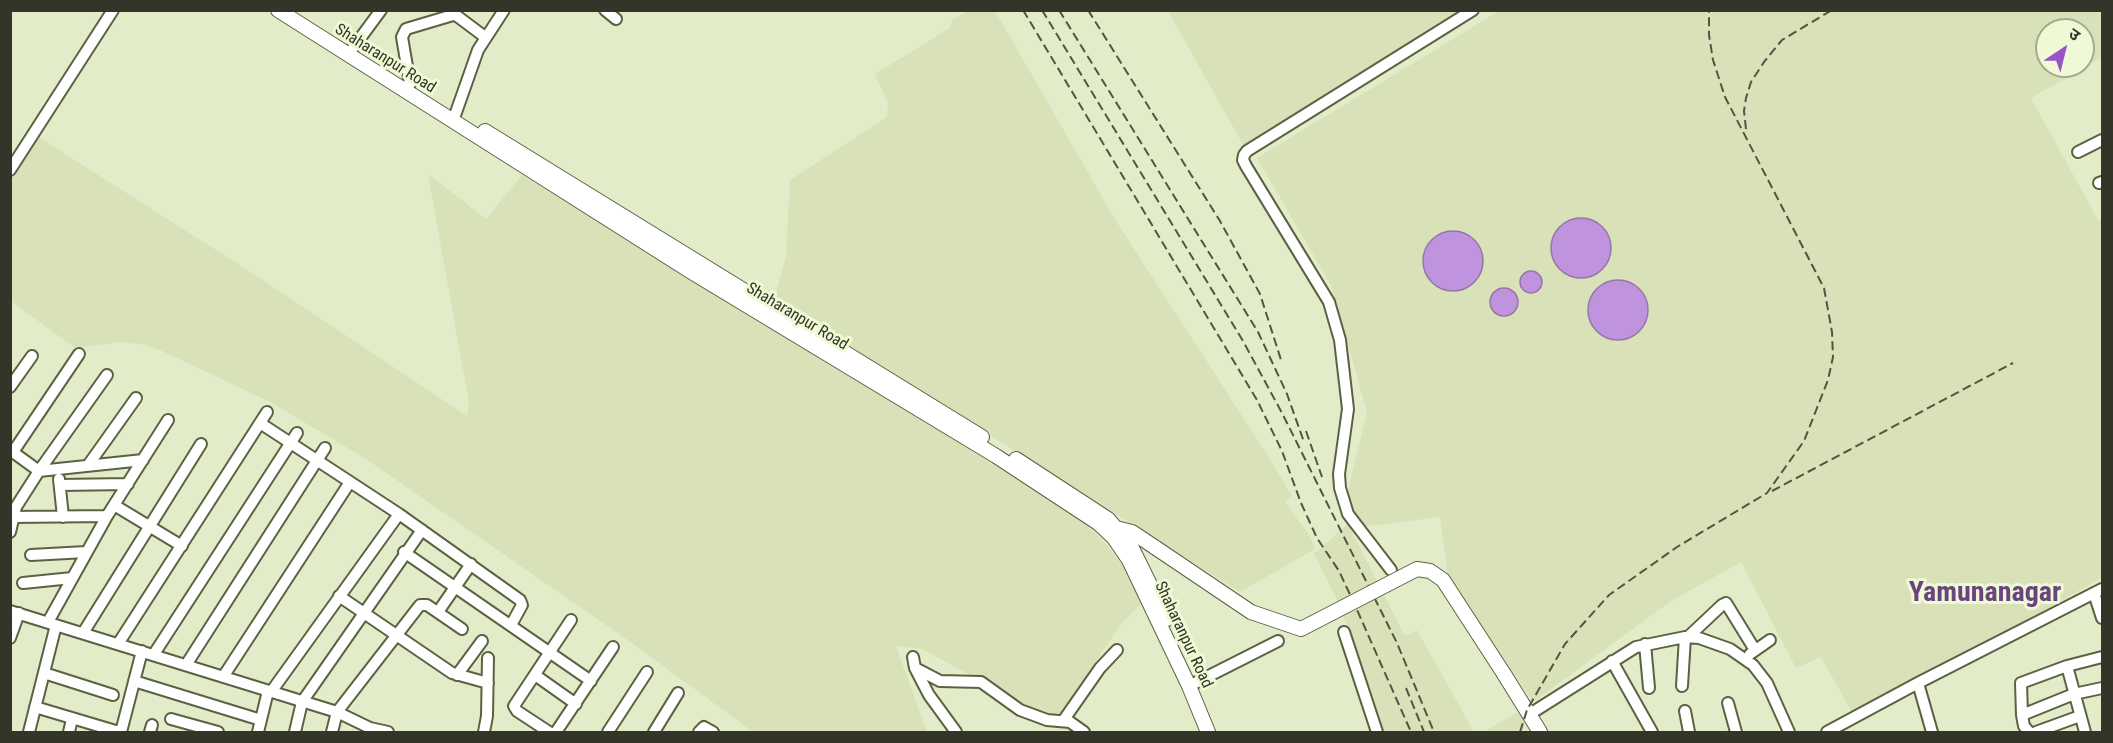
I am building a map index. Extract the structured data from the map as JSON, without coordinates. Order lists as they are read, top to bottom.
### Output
{
  "streets": {
    "main road": ["Shaharanpur Road"]
  },
  "districts": ["Yamunanagar"],
  "north": "top right"
}
